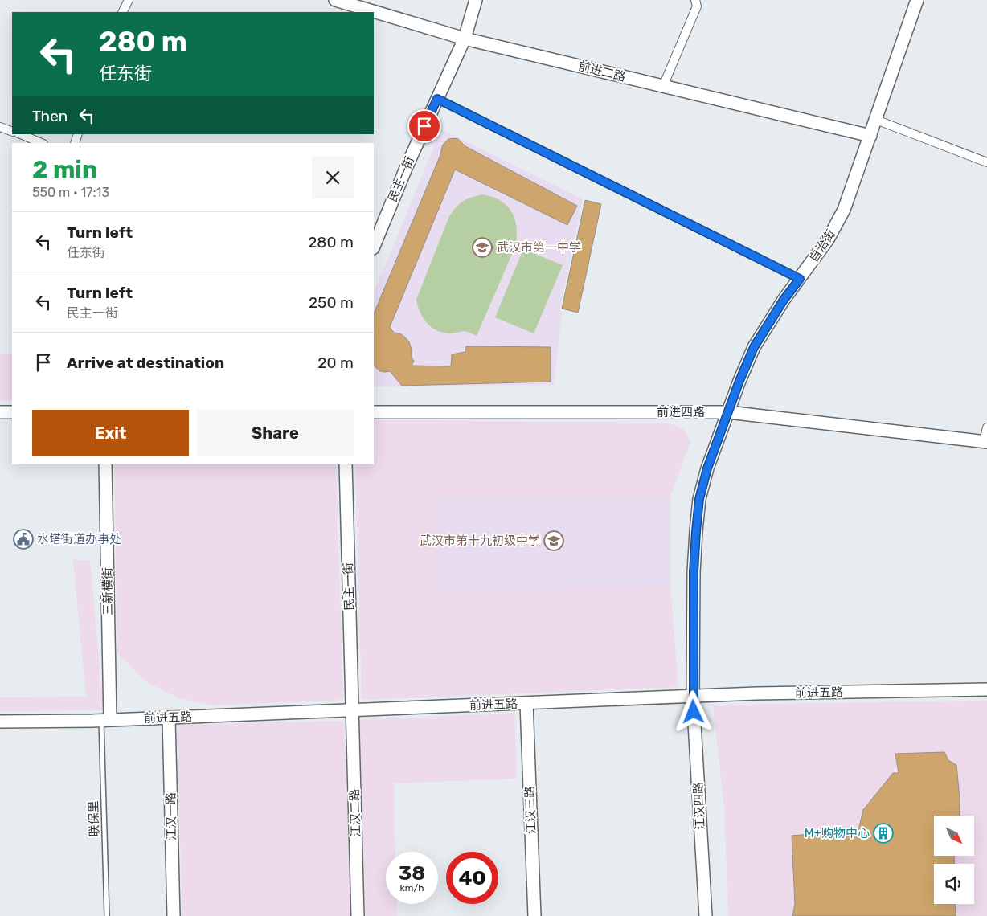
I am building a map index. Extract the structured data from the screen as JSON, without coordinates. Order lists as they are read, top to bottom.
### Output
{
  "streets": {
    "street": [
      "前进二路",
      "民主一街",
      "自治街",
      "前进四路",
      "三新横街",
      "前进五路",
      "江汉四路",
      "江汉三路",
      "江汉二路",
      "江汉一路"
    ],
    "lane": ["联保里"]
  },
  "crossings": [
    ["前进二路", "民主一街"],
    ["前进二路", "自治街"],
    ["民主一街", "前进五路"],
    ["民主一街", "江汉二路"],
    ["自治街", "前进四路"],
    ["自治街", "前进五路"],
    ["自治街", "江汉四路"],
    ["三新横街", "前进五路"],
    ["三新横街", "联保里"],
    ["前进五路", "江汉四路"],
    ["前进五路", "江汉三路"],
    ["前进五路", "江汉二路"],
    ["前进五路", "江汉一路"],
    ["前进五路", "联保里"]
  ],
  "places": {
    "school or university": ["武汉市第一中学", "武汉市第十九初级中学"],
    "public building": ["水塔街道办事处"],
    "building": ["M+购物中心"]
  },
  "north": "bottom right",
  "page": {
    "turn": ["280 m", "任东街"],
    "then": "Then",
    "heading": ["2 min", "550 m · 17:13"],
    "list": [
      {
        "name": "Turn left",
        "note": "任东街",
        "value": "280 m"
      },
      {
        "name": "Turn left",
        "note": "民主一街",
        "value": "250 m"
      },
      {
        "name": "Arrive at destination",
        "value": "20 m"
      }
    ],
    "buttons": ["Exit", "Share"],
    "speed": "38 km/h",
    "limit": "40"
  }
}
